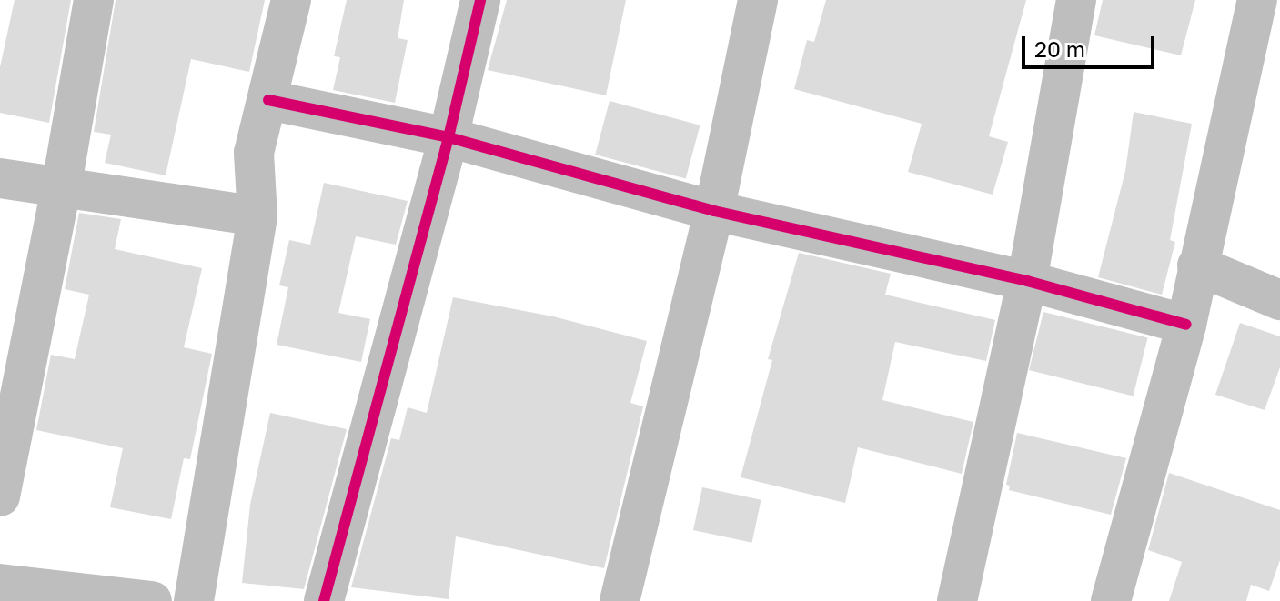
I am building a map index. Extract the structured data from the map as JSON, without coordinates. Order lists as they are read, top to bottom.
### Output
{
  "scale_bar": "20 m"
}
